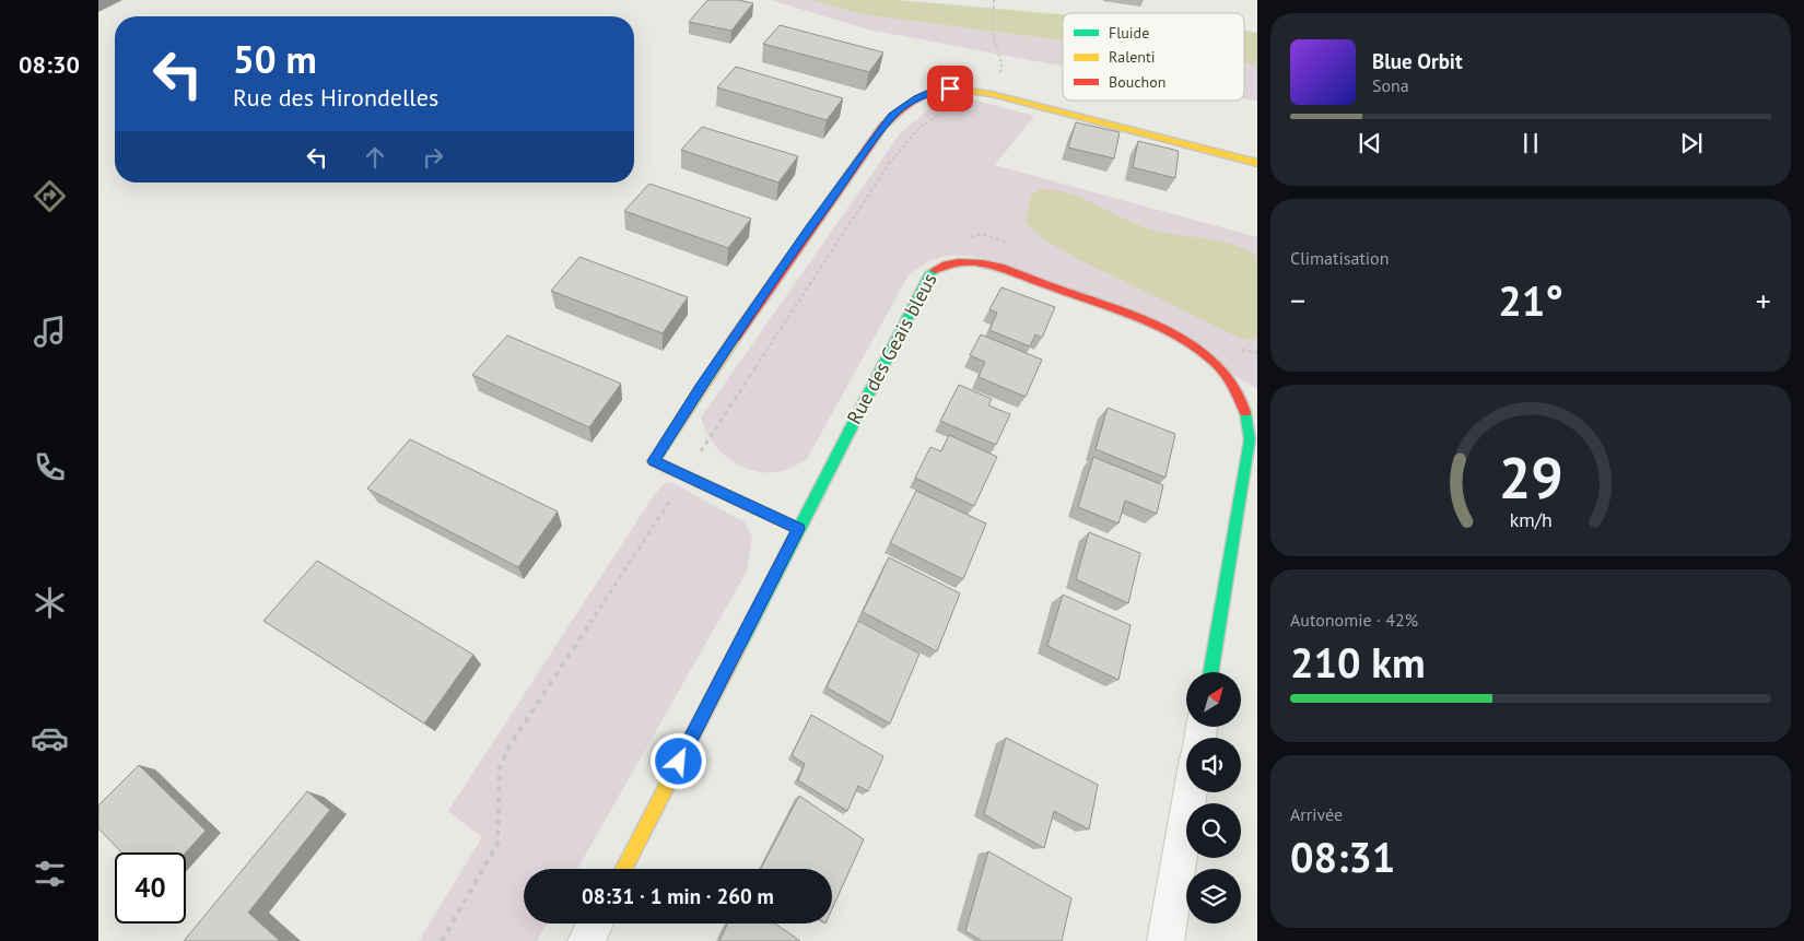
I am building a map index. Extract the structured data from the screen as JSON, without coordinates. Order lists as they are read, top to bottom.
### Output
{
  "streets": {
    "street": ["Rue des Geais bleus"]
  },
  "legend": ["Fluide", "Ralenti", "Bouchon"],
  "north": "top right",
  "page": {
    "tabs": "08:30",
    "turn": ["50 m", "Rue des Hirondelles"],
    "song": ["Blue Orbit", "Sona"],
    "tile": [
      "Climatisation",
      ["Autonomie · 42%", "210 km"],
      ["Arrivée", "08:31"]
    ],
    "heat": ["−", "21°", "+"],
    "limit": "40",
    "trip": "08:31 · 1 min · 260 m",
    "gauge": ["29", "km/h"]
  }
}
